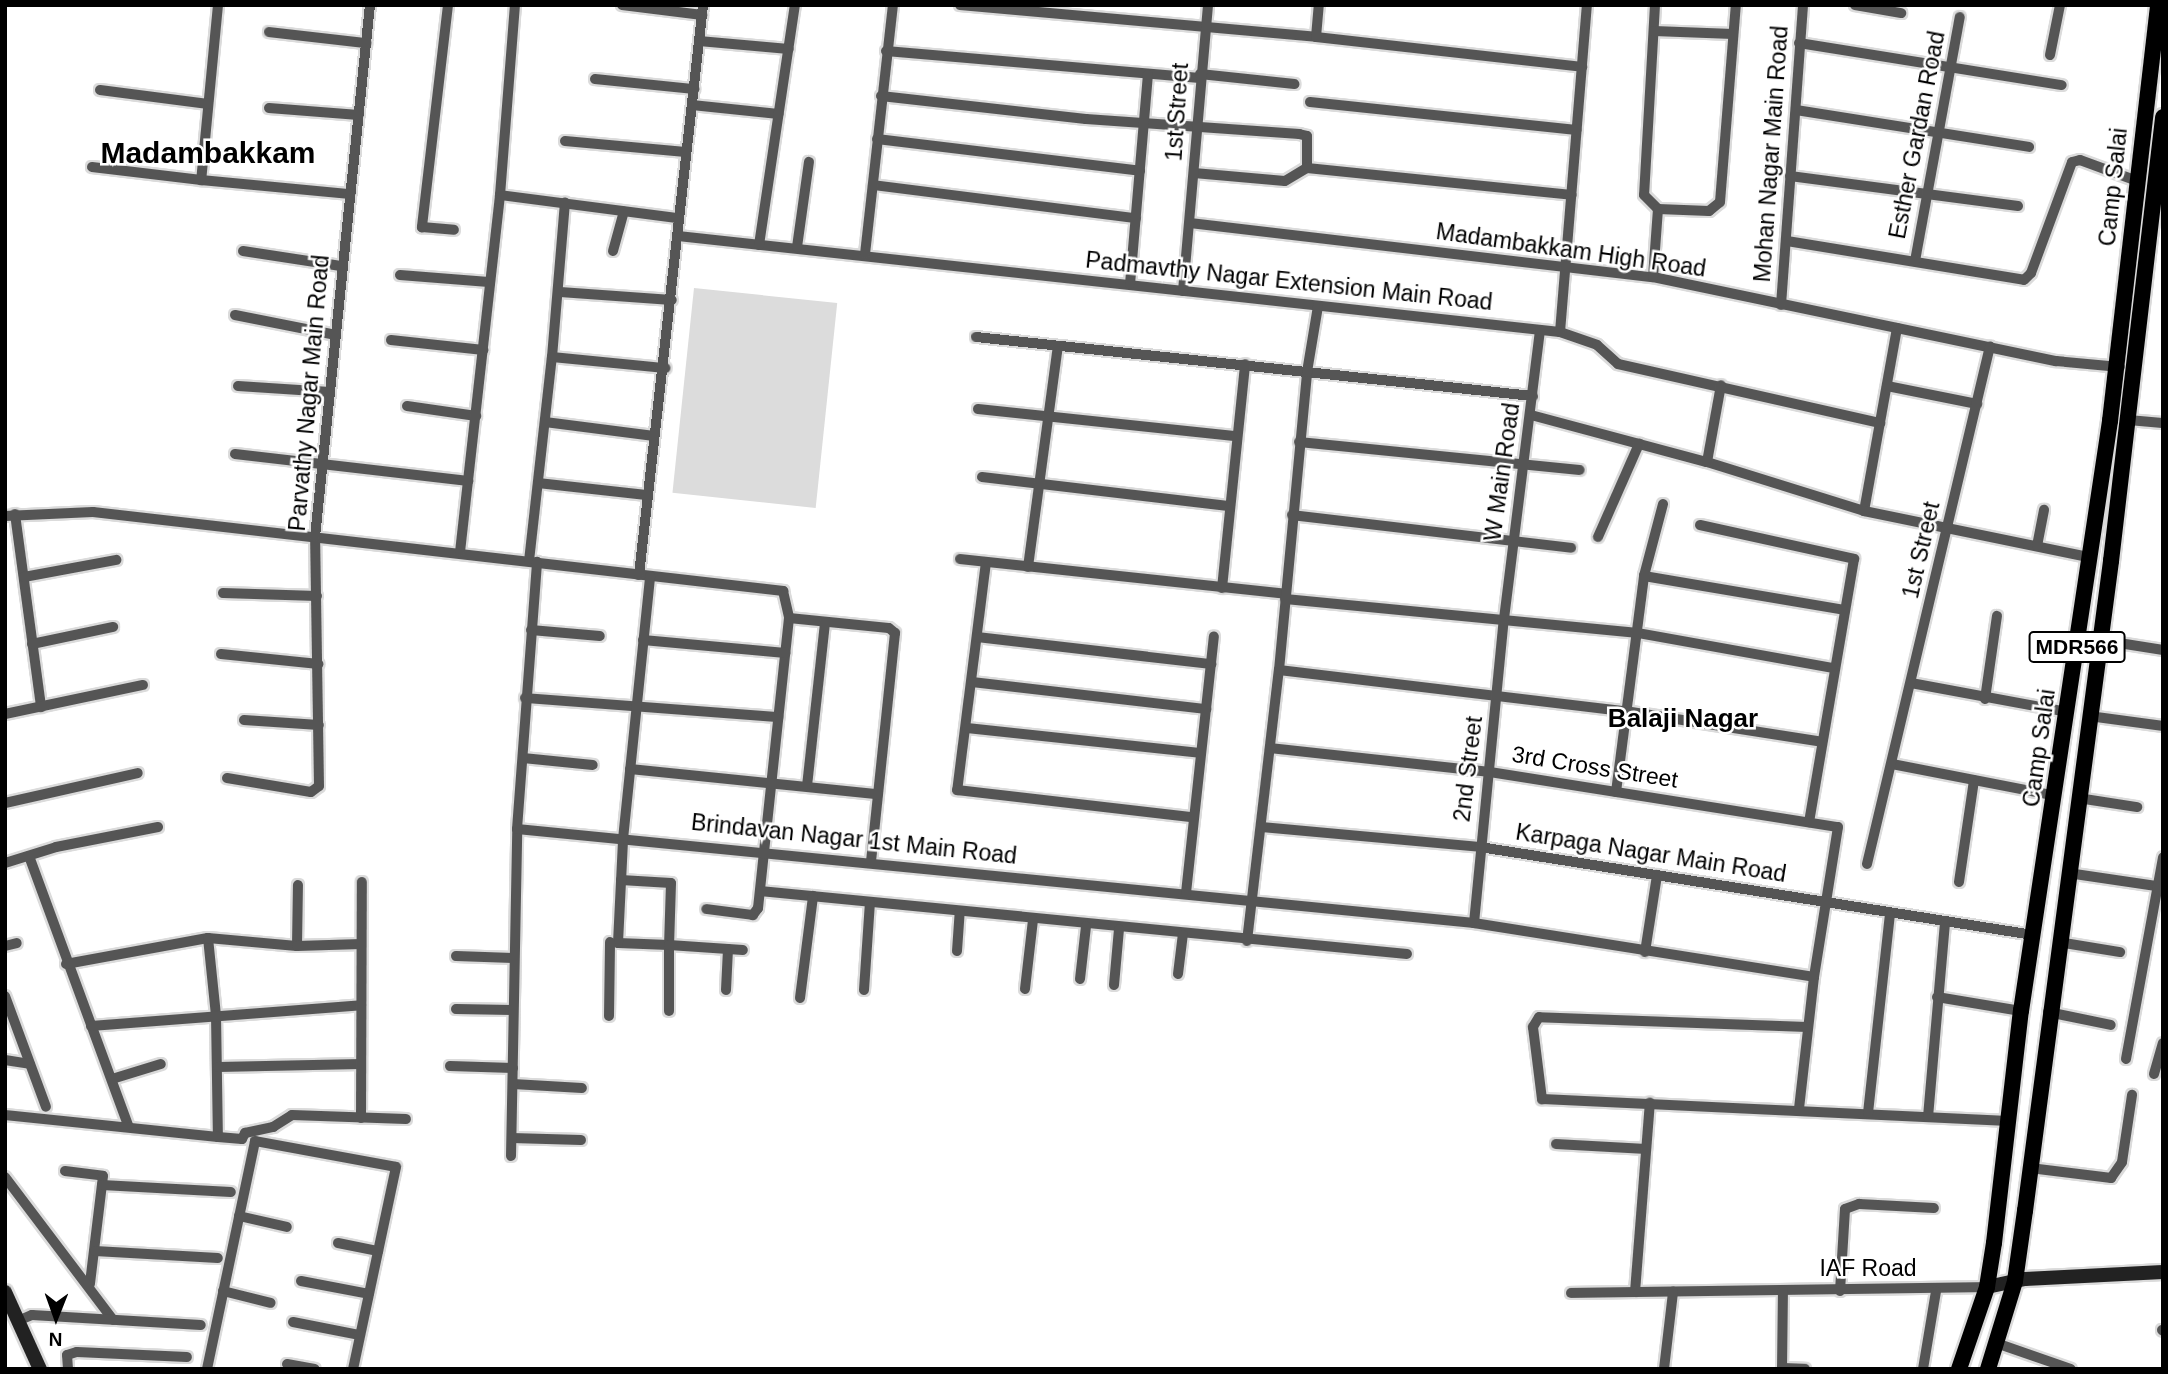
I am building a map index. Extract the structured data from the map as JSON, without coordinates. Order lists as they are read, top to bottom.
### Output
{
  "streets": {
    "main road": ["Camp Salai", "MDR566"],
    "street": [
      "1st Street",
      "Esther Gardan Road",
      "Mohan Nagar Main Road",
      "Madambakkam High Road",
      "Padmavthy Nagar Extension Main Road",
      "Parvathy Nagar Main Road",
      "W Main Road",
      "3rd Cross Street",
      "2nd Street",
      "Brindavan Nagar 1st Main Road",
      "Karpaga Nagar Main Road",
      "IAF Road"
    ]
  },
  "crossings": [
    ["1st Street", "Madambakkam High Road"],
    ["Mohan Nagar Main Road", "Madambakkam High Road"],
    ["Camp Salai", "Madambakkam High Road"],
    ["Camp Salai", "Karpaga Nagar Main Road"],
    ["Camp Salai", "IAF Road"],
    ["Padmavthy Nagar Extension Main Road", "W Main Road"],
    ["W Main Road", "2nd Street"],
    ["3rd Cross Street", "2nd Street"],
    ["3rd Cross Street", "Karpaga Nagar Main Road"],
    ["2nd Street", "Brindavan Nagar 1st Main Road"],
    ["2nd Street", "Karpaga Nagar Main Road"]
  ],
  "districts": ["Madambakkam", "Balaji Nagar"],
  "north": "bottom"
}
